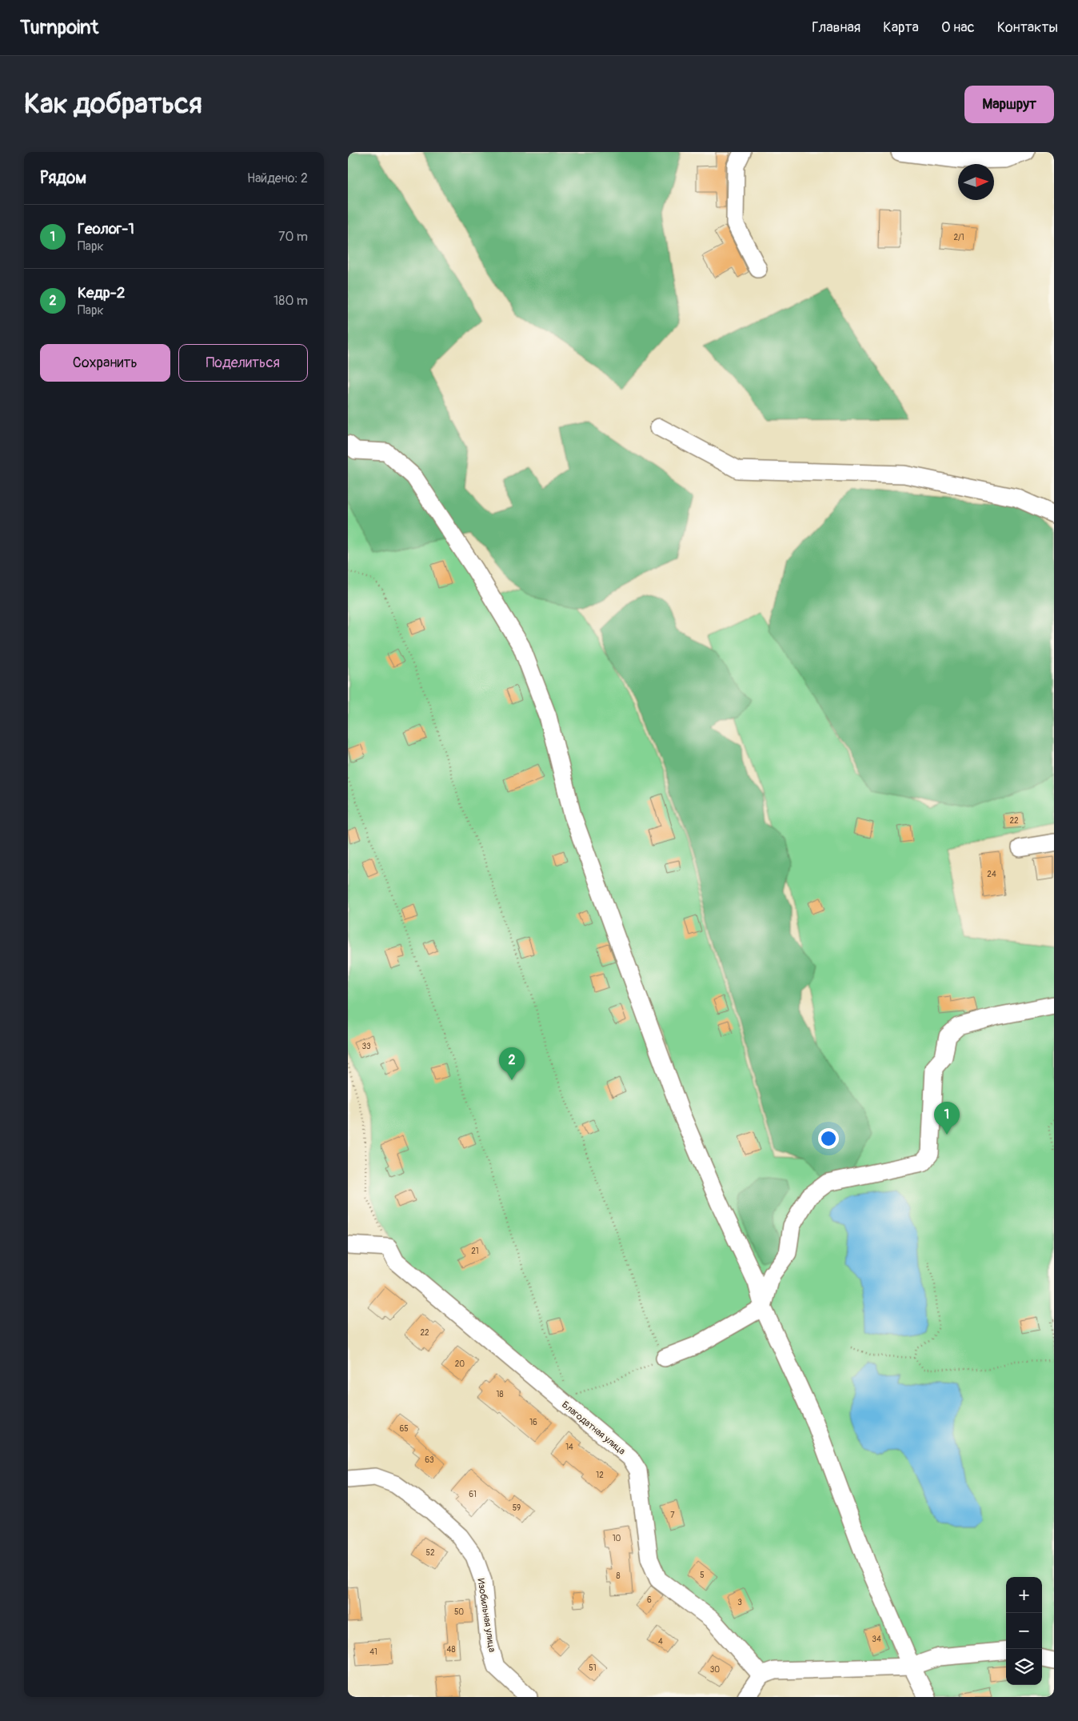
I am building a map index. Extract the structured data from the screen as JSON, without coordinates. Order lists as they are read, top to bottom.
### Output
{
  "streets": {
    "street": ["Благодатная улица", "Изобильная улица"]
  },
  "house_numbers": [
    "2/1",
    "22",
    "24",
    "33",
    "21",
    "22",
    "20",
    "18",
    "16",
    "65",
    "14",
    "63",
    "12",
    "61",
    "59",
    "7",
    "10",
    "52",
    "5",
    "8",
    "6",
    "3",
    "50",
    "34",
    "4",
    "48",
    "41",
    "51",
    "30"
  ],
  "north": "right",
  "page": {
    "header": "Turnpoint",
    "nav": [
      "Главная",
      "Карта",
      "О нас",
      "Контакты"
    ],
    "buttons": [
      "Маршрут",
      ["Сохранить", "Поделиться"]
    ],
    "title": "Как добраться",
    "heading": ["Рядом", "Найдено: 2"],
    "list": [
      {
        "mark": "1",
        "name": "Геолог-1",
        "note": "Парк",
        "value": "70 m"
      },
      {
        "mark": "2",
        "name": "Кедр-2",
        "note": "Парк",
        "value": "180 m"
      }
    ],
    "pins": ["2", "1"],
    "map_buttons": ["+", "−"]
  }
}
